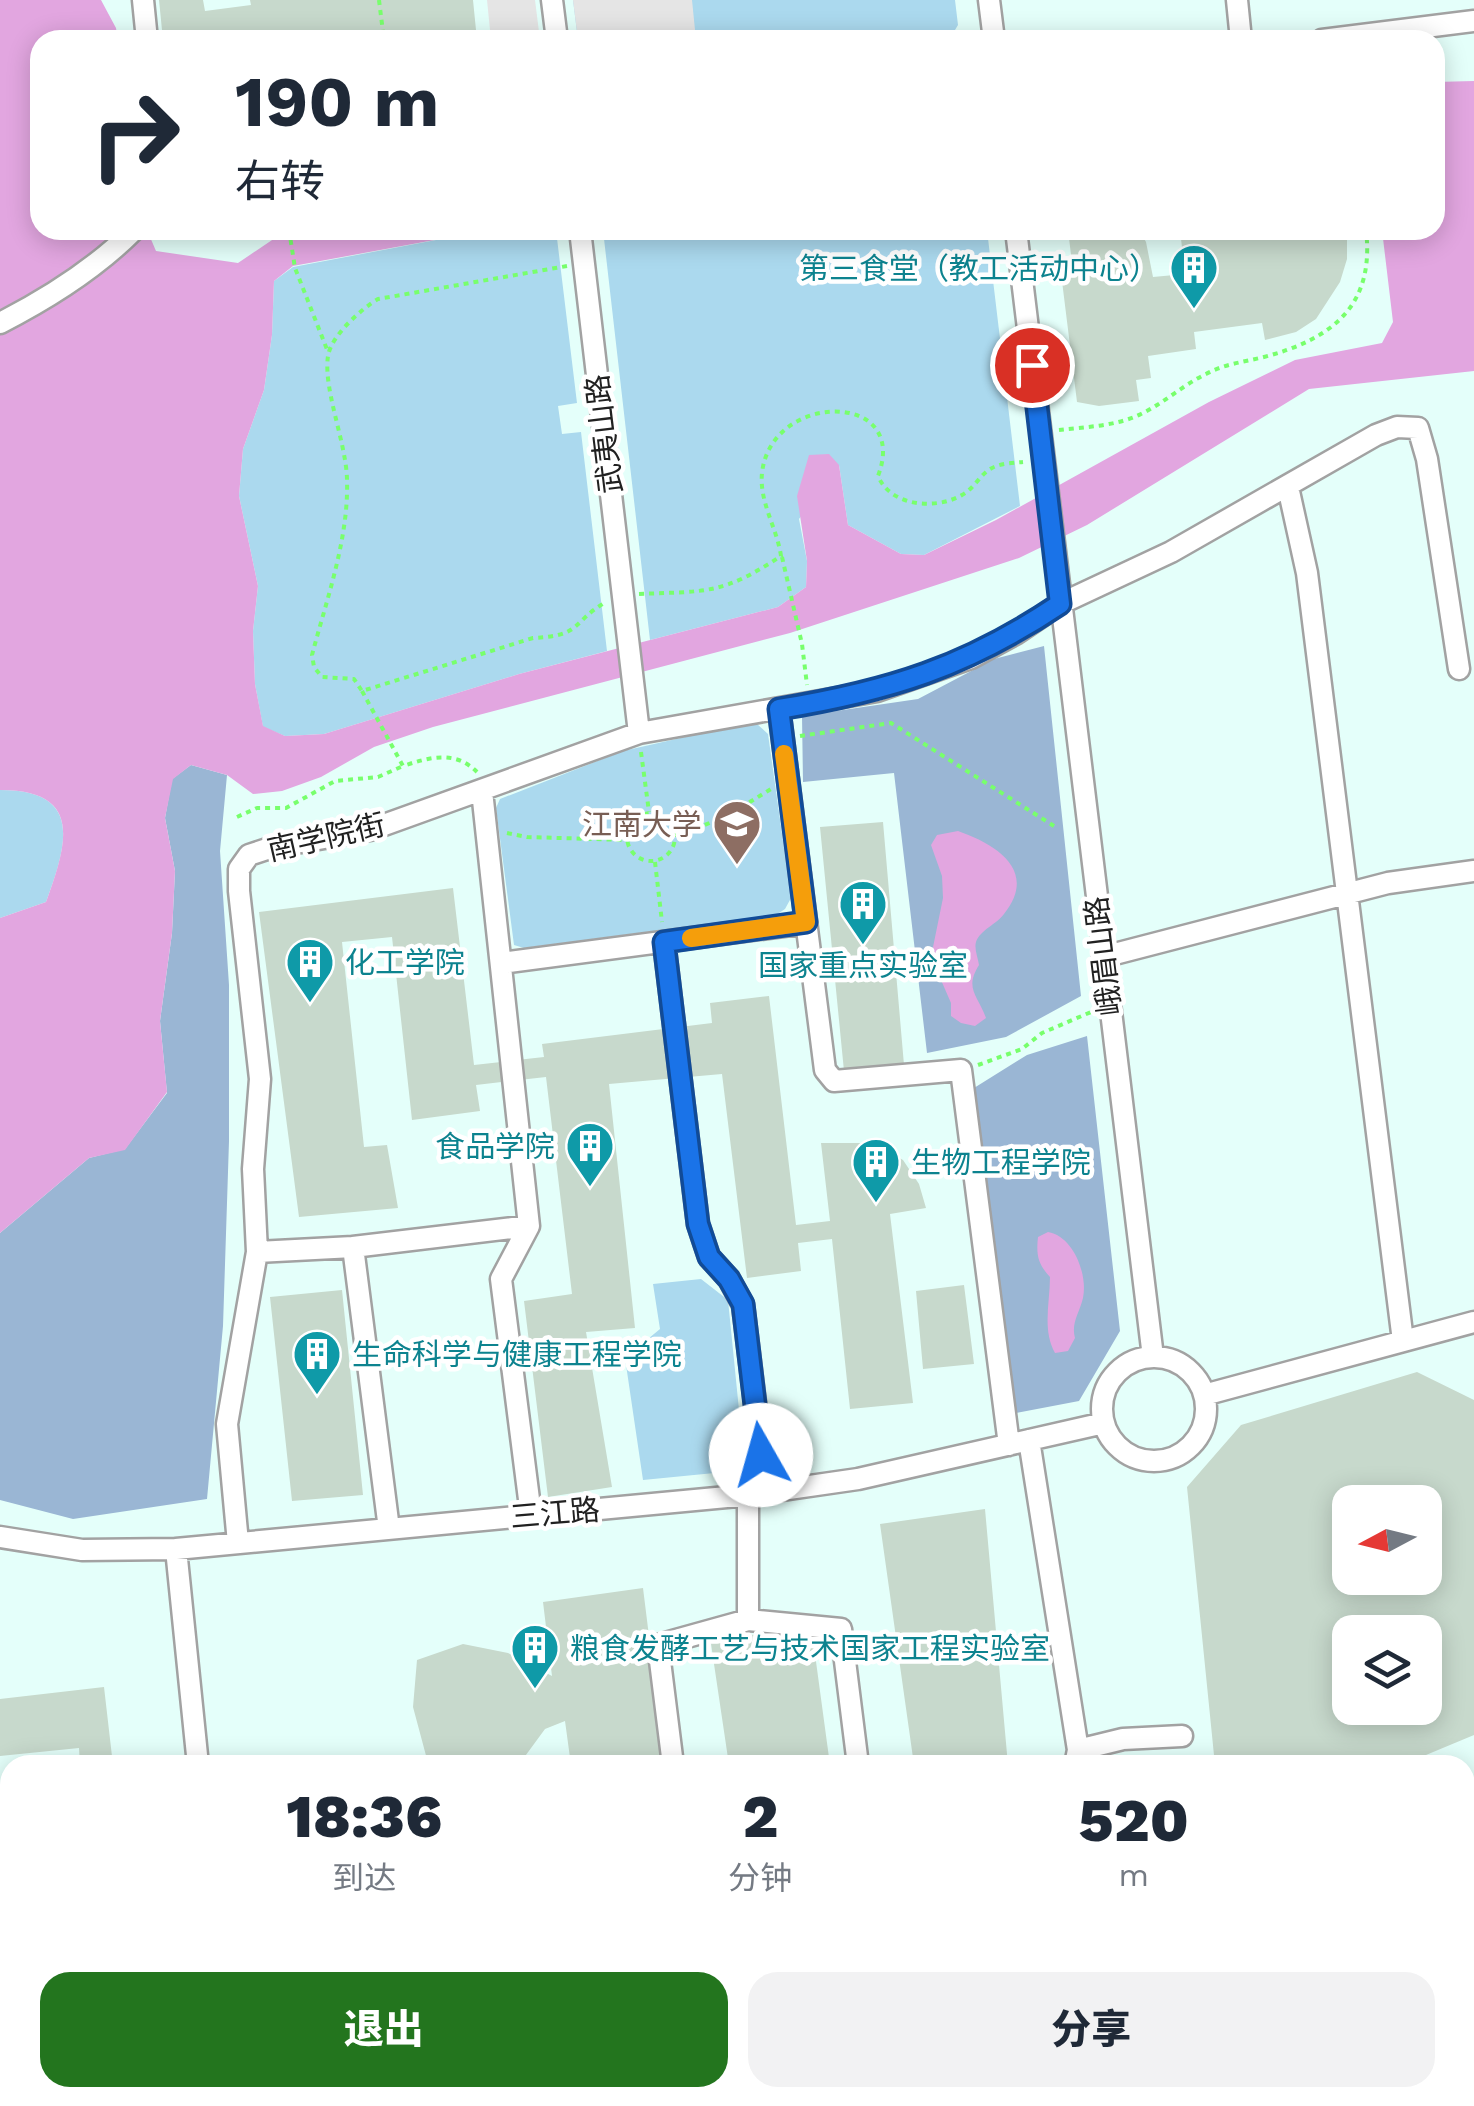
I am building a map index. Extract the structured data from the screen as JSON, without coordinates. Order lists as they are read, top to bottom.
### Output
{
  "streets": {
    "street": [
      "武夷山路",
      "南学院街",
      "峨眉山路",
      "三江路"
    ]
  },
  "crossings": [
    ["武夷山路", "南学院街"],
    ["南学院街", "峨眉山路"],
    ["南学院街", "三江路"],
    ["峨眉山路", "三江路"]
  ],
  "places": {
    "building": [
      "第三食堂（教工活动中心）",
      "国家重点实验室",
      "化工学院",
      "食品学院",
      "生物工程学院",
      "生命科学与健康工程学院",
      "粮食发酵工艺与技术国家工程实验室"
    ],
    "school or university": ["江南大学"]
  },
  "north": "left",
  "page": {
    "turn": ["190 m", "右转"],
    "eta": [
      "18:36",
      "到达",
      "2",
      "分钟",
      "520",
      "m"
    ],
    "buttons": ["退出", "分享"]
  }
}
